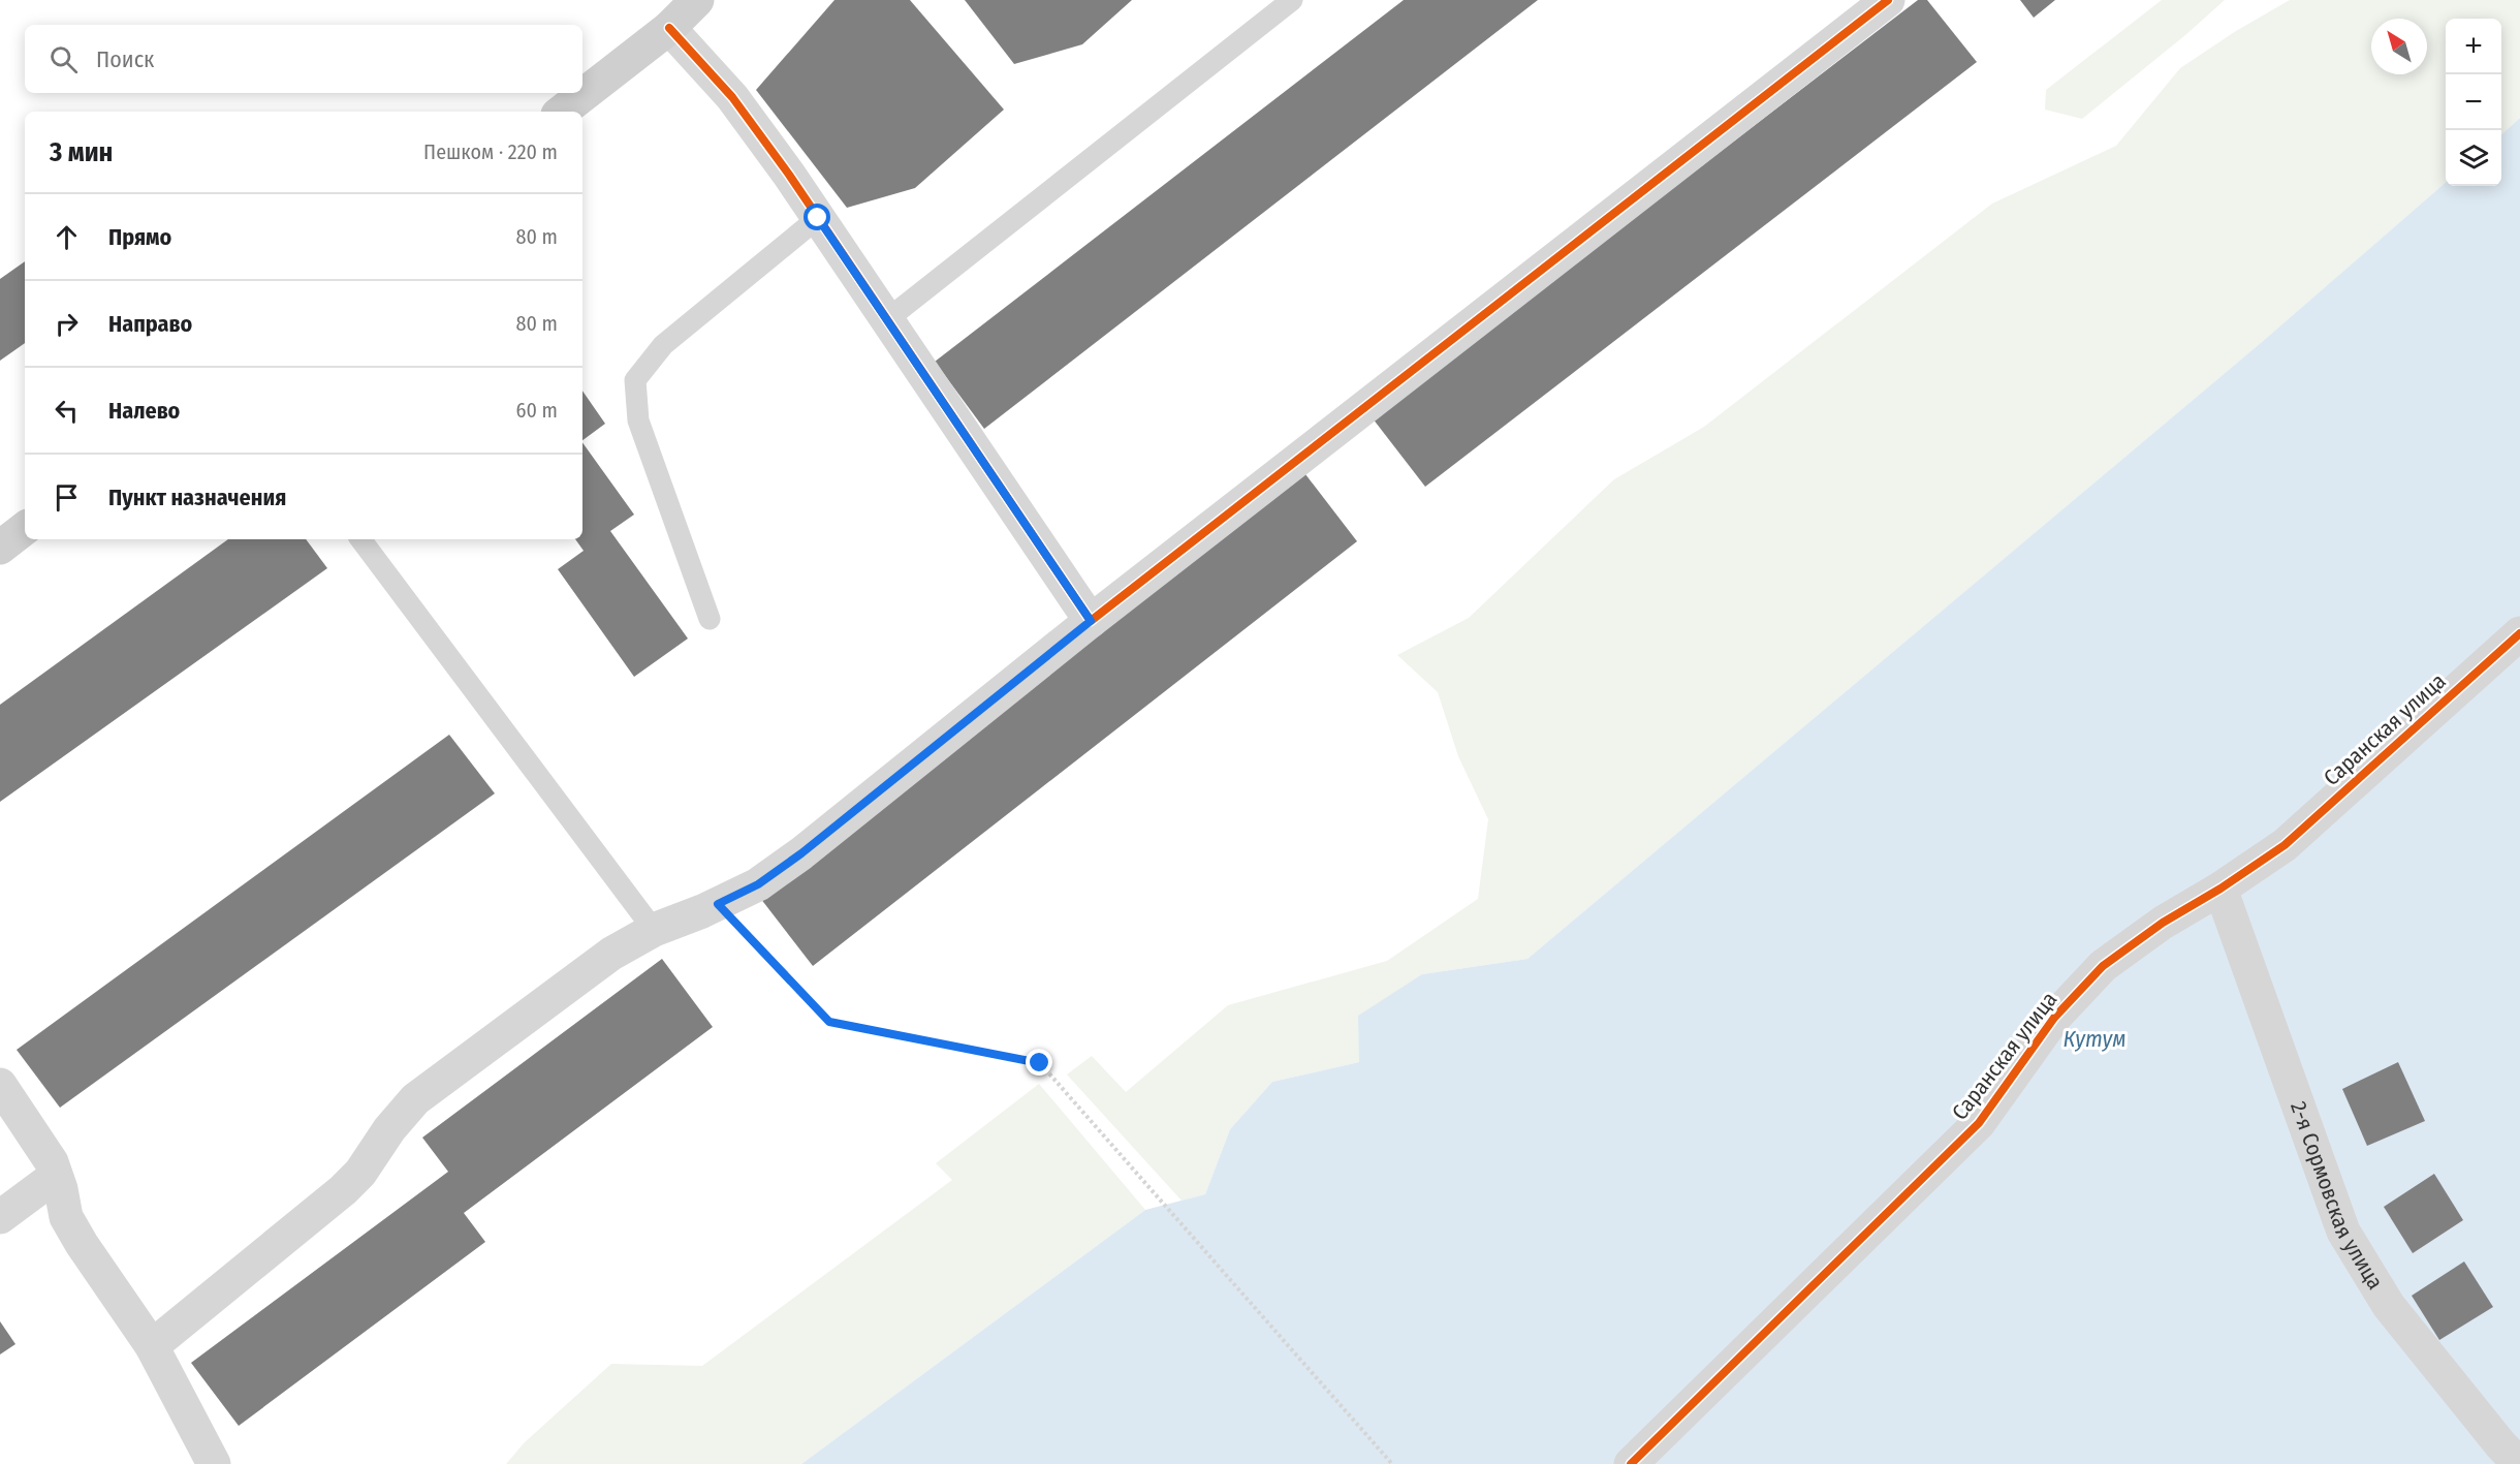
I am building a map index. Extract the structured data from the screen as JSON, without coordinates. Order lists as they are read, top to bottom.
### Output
{
  "streets": {
    "street": ["Саранская улица", "2-я Сормовская улица"]
  },
  "crossings": [
    ["Саранская улица", "2-я Сормовская улица"]
  ],
  "water": ["Кутум"],
  "north": "top left",
  "page": {
    "map_buttons": ["+", "−"],
    "search": "Поиск",
    "heading": ["3 мин", "Пешком · 220 m"],
    "list": [
      ["Прямо", "80 m"],
      ["Направо", "80 m"],
      ["Налево", "60 m"],
      "Пункт назначения"
    ]
  }
}
